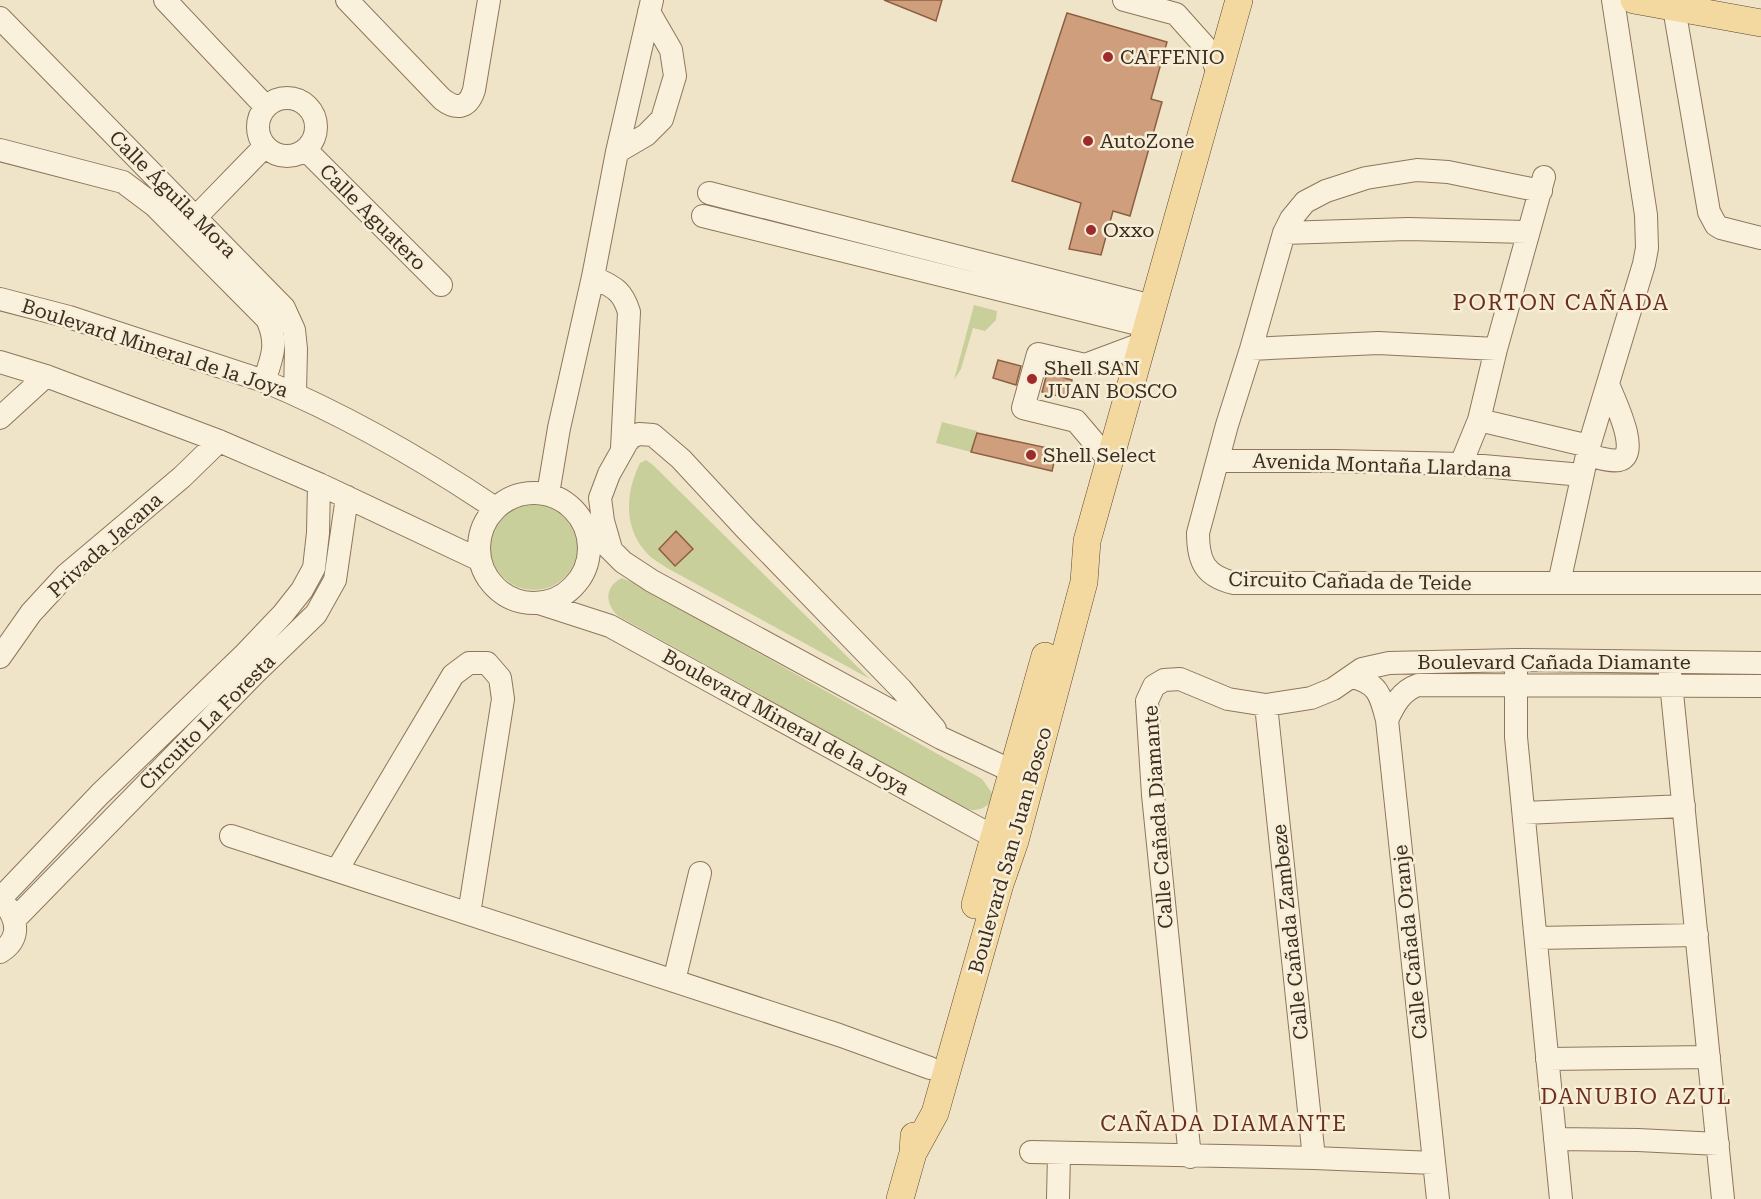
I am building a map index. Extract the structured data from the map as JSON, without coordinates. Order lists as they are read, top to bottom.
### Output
{
  "streets": {
    "main road": ["Boulevard San Juan Bosco"],
    "street": [
      "Calle Águila Mora",
      "Calle Aguatero",
      "Boulevard Mineral de la Joya",
      "Avenida Montaña Llardana",
      "Privada Jacana",
      "Circuito Cañada de Teide",
      "Boulevard Cañada Diamante",
      "Circuito La Foresta",
      "Calle Cañada Diamante",
      "Calle Cañada Zambeze",
      "Calle Cañada Oranje"
    ]
  },
  "crossings": [
    ["Calle Águila Mora", "Boulevard Mineral de la Joya"],
    ["Boulevard Mineral de la Joya", "Boulevard San Juan Bosco"],
    ["Avenida Montaña Llardana", "Circuito Cañada de Teide"],
    ["Boulevard Cañada Diamante", "Calle Cañada Diamante"],
    ["Boulevard Cañada Diamante", "Calle Cañada Oranje"],
    ["Calle Cañada Diamante", "Calle Cañada Zambeze"],
    ["Calle Cañada Diamante", "Calle Cañada Oranje"]
  ],
  "districts": ["PORTON CAÑADA", "DANUBIO AZUL", "CAÑADA DIAMANTE"],
  "places": [
    "CAFFENIO",
    "AutoZone",
    "Oxxo",
    "Shell SAN JUAN BOSCO",
    "Shell Select"
  ]
}
